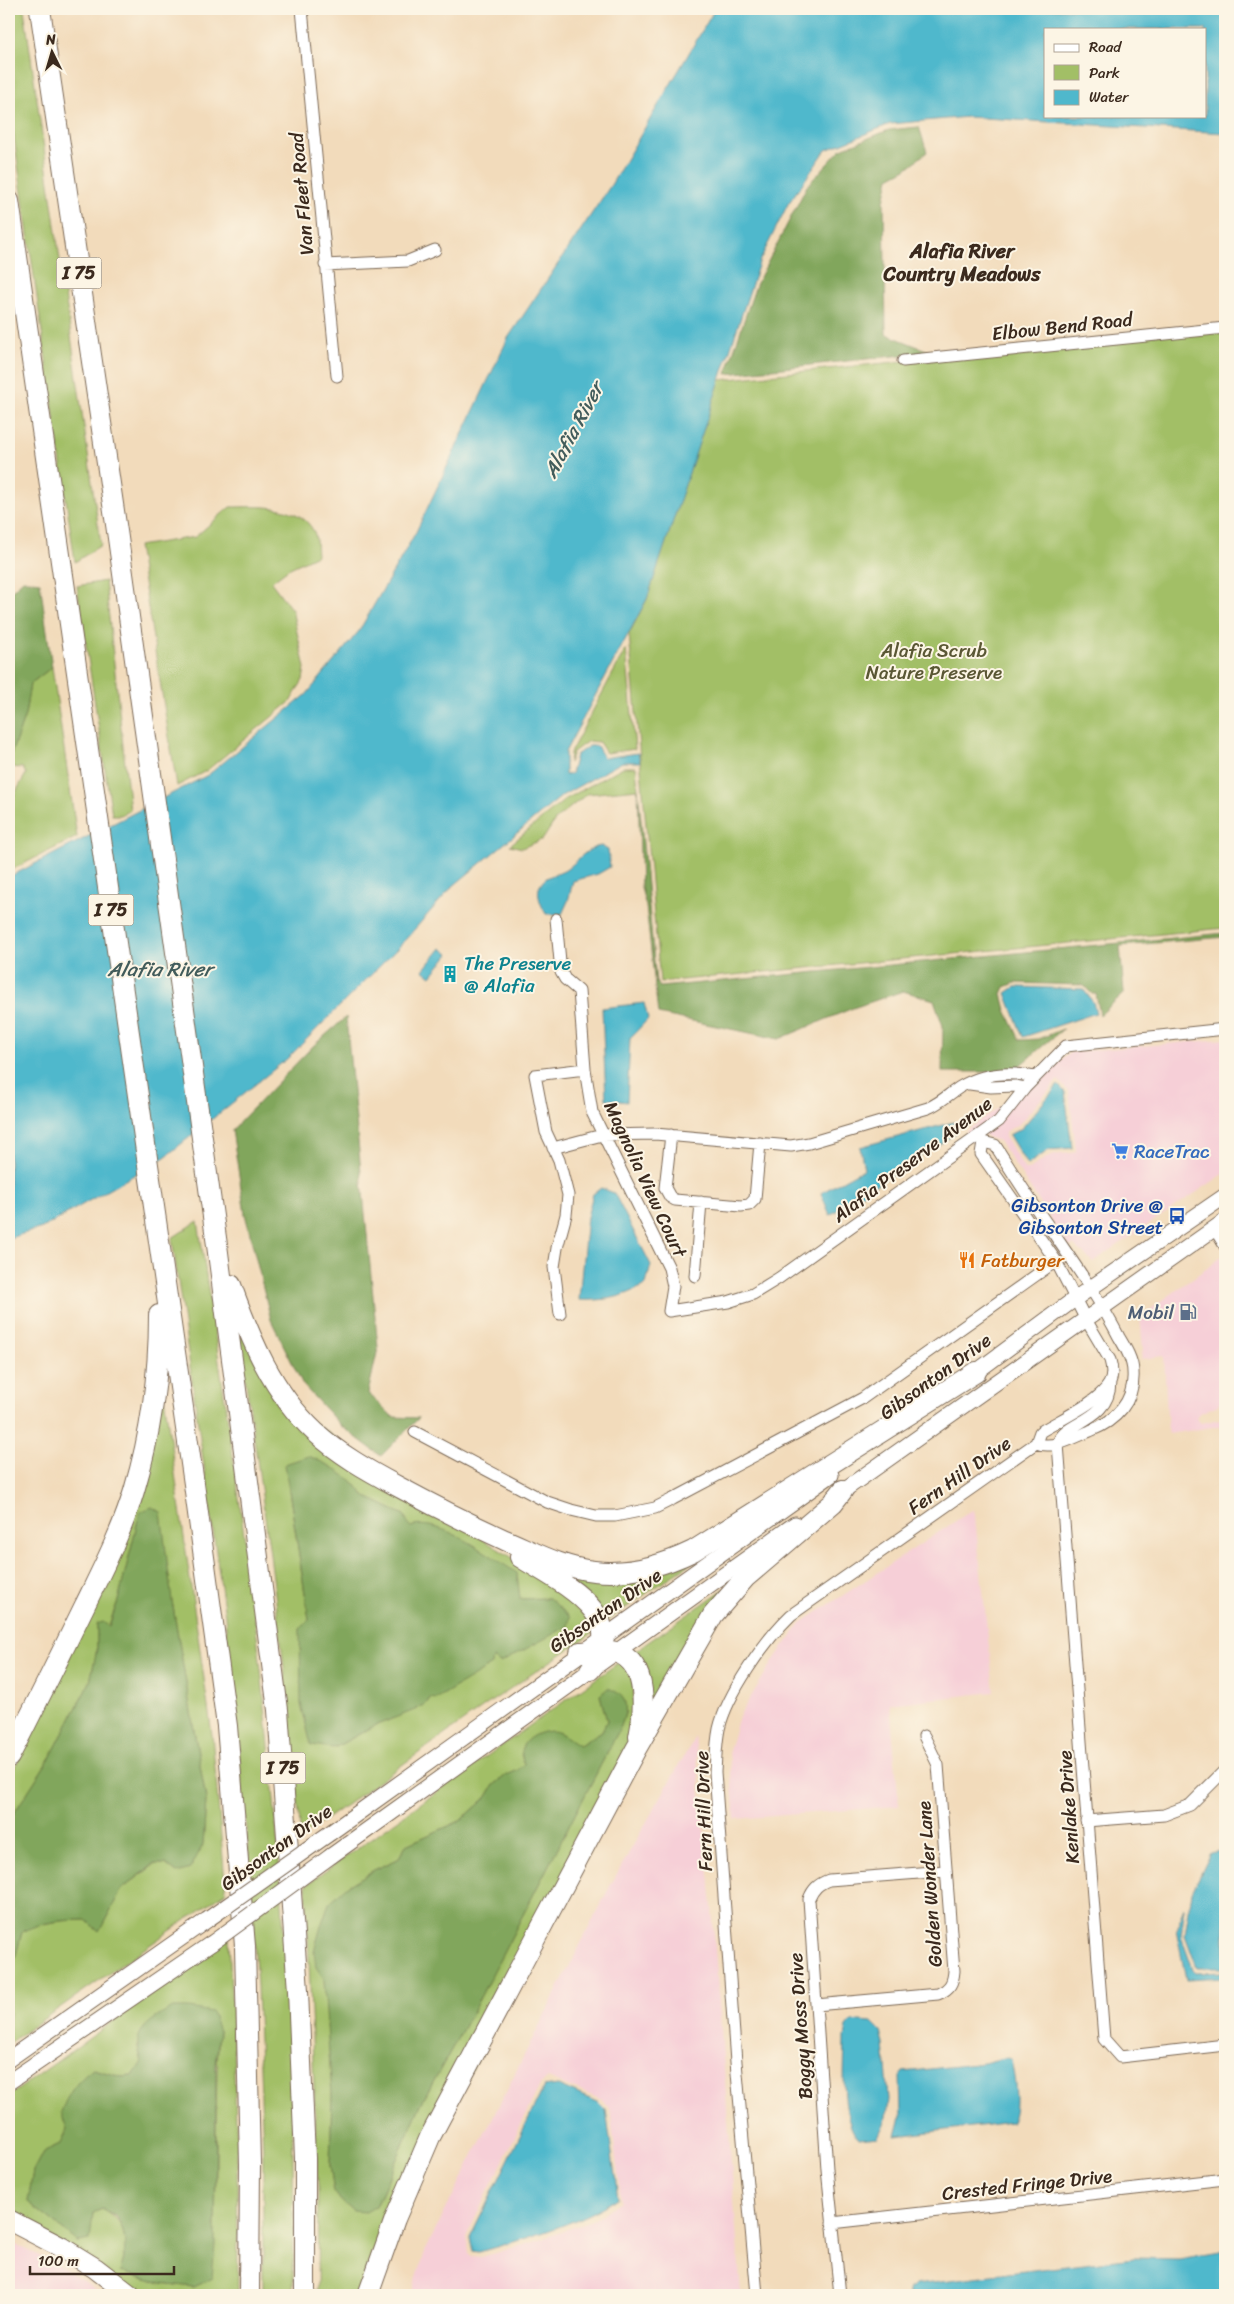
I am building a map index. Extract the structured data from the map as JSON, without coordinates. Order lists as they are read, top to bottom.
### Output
{
  "streets": {
    "highway": ["I 75"],
    "main road": ["Gibsonton Drive"],
    "street": [
      "Van Fleet Road",
      "Elbow Bend Road",
      "Alafia Preserve Avenue",
      "Magnolia View Court",
      "Fern Hill Drive",
      "Kenlake Drive",
      "Golden Wonder Lane",
      "Boggy Moss Drive",
      "Crested Fringe Drive"
    ]
  },
  "crossings": [
    ["Alafia Preserve Avenue", "Magnolia View Court"],
    ["Alafia Preserve Avenue", "Fern Hill Drive"],
    ["Gibsonton Drive", "Fern Hill Drive"],
    ["Fern Hill Drive", "Kenlake Drive"],
    ["Golden Wonder Lane", "Boggy Moss Drive"],
    ["Boggy Moss Drive", "Crested Fringe Drive"]
  ],
  "districts": ["Alafia River Country Meadows"],
  "water": ["Alafia River"],
  "parks": ["Alafia Scrub Nature Preserve"],
  "places": {
    "building": ["The Preserve @ Alafia"],
    "supermarket": ["RaceTrac"],
    "bus stop": ["Gibsonton Drive @ Gibsonton Street"],
    "restaurant": ["Fatburger"],
    "fuel station": ["Mobil"]
  },
  "legend": ["Road", "Park", "Water"],
  "scale_bar": "100 m",
  "north": "top"
}
